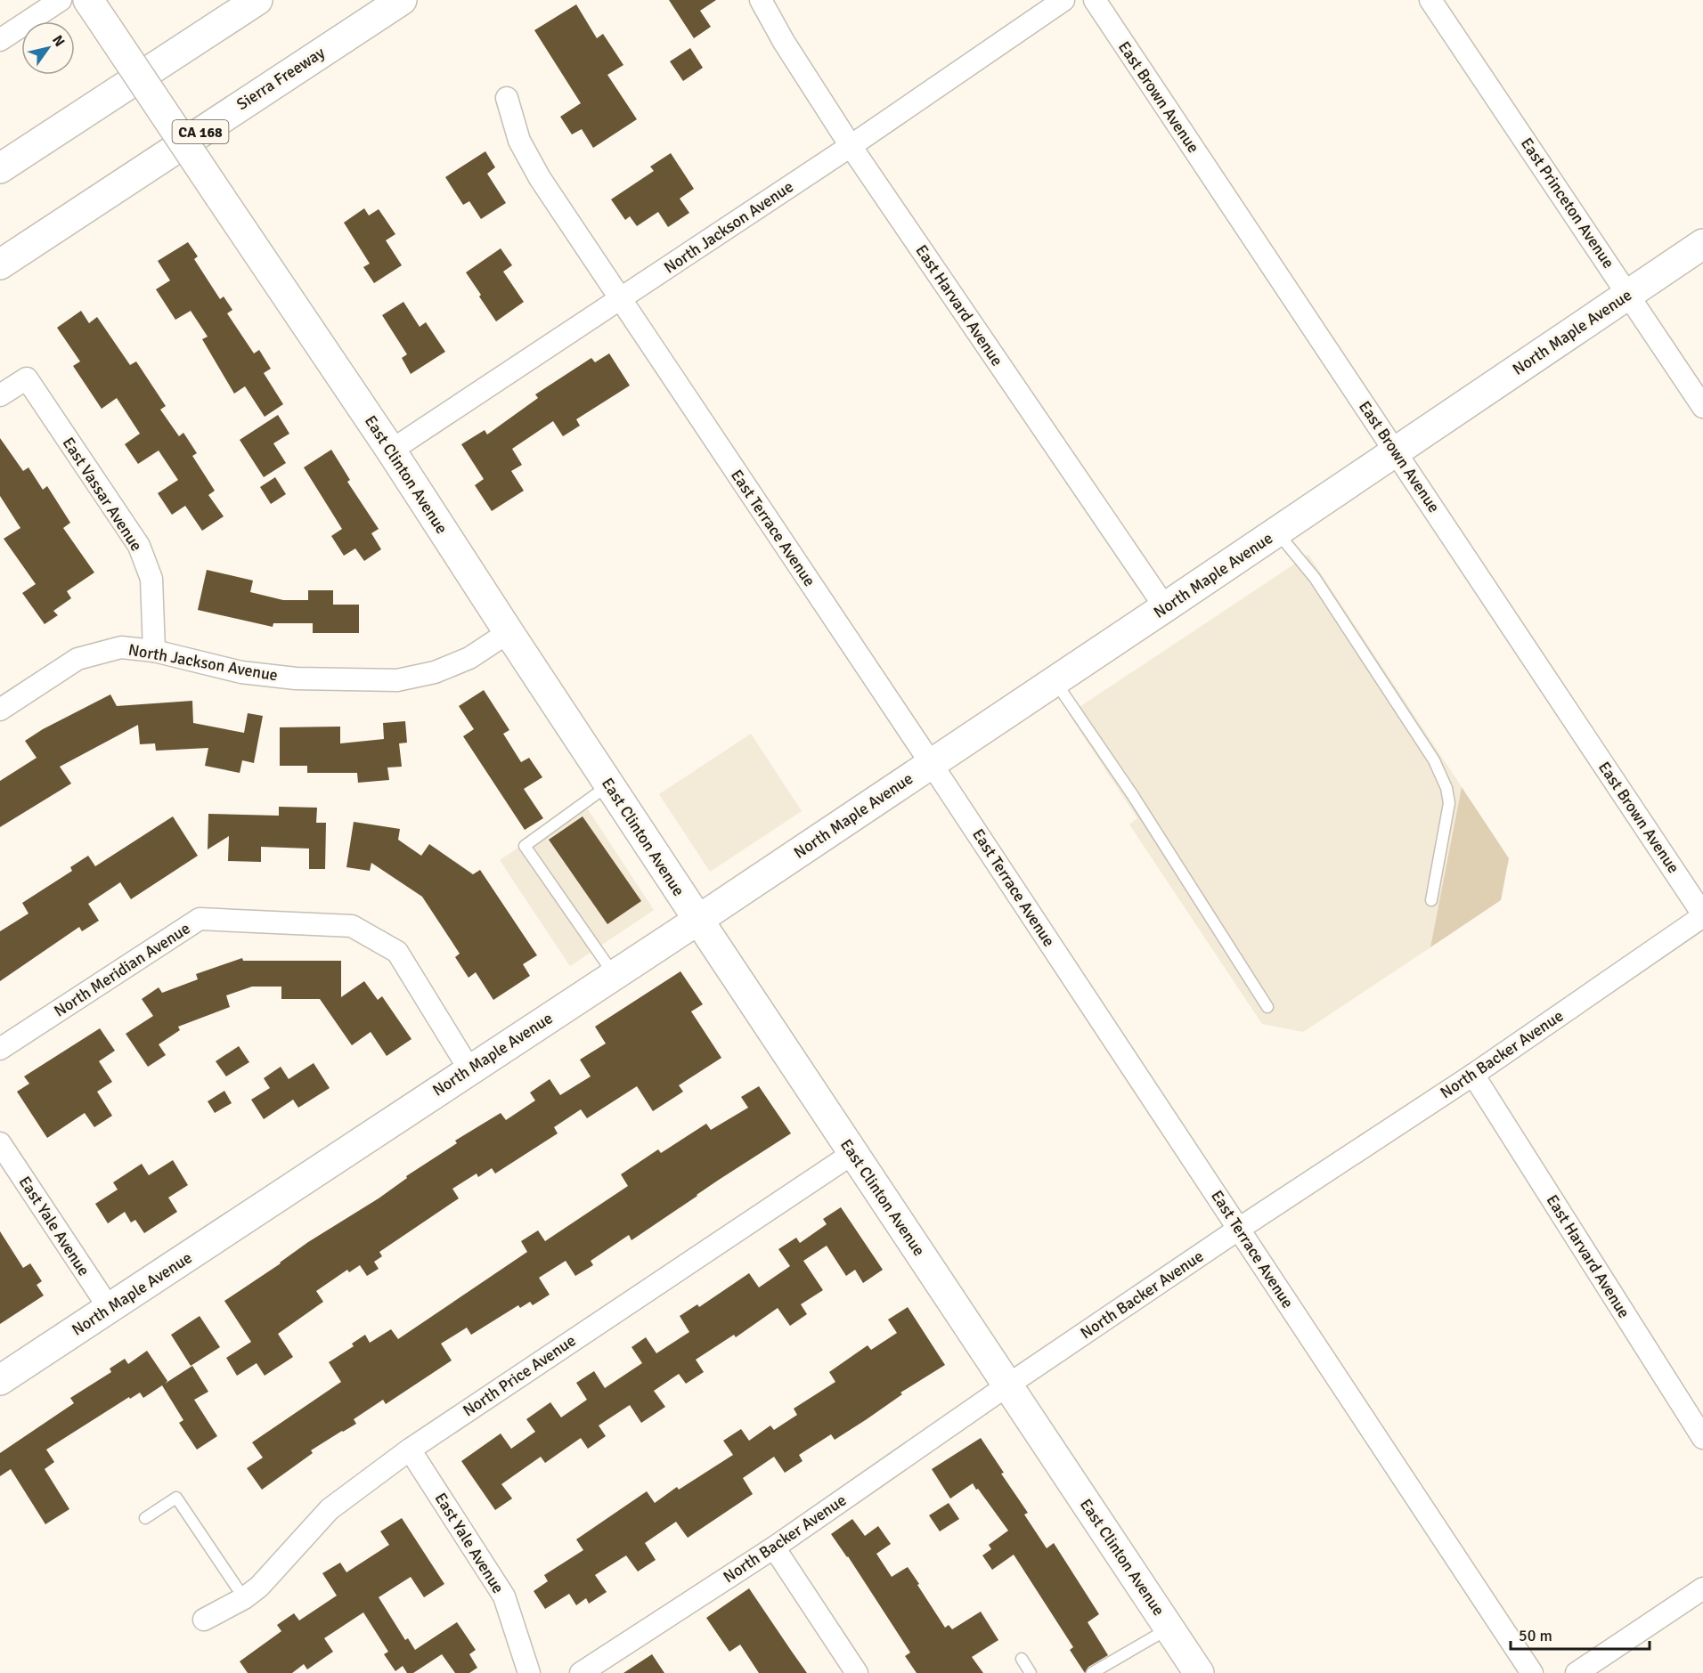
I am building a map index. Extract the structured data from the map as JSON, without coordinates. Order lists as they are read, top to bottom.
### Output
{
  "streets": {
    "main road": [
      "Sierra Freeway",
      "CA 168",
      "North Maple Avenue",
      "East Clinton Avenue"
    ],
    "street": [
      "East Brown Avenue",
      "East Princeton Avenue",
      "North Jackson Avenue",
      "East Harvard Avenue",
      "East Vassar Avenue",
      "East Terrace Avenue",
      "North Meridian Avenue",
      "North Backer Avenue",
      "East Yale Avenue",
      "North Price Avenue"
    ]
  },
  "crossings": [
    ["East Brown Avenue", "North Maple Avenue"],
    ["East Brown Avenue", "North Backer Avenue"],
    ["East Princeton Avenue", "North Maple Avenue"],
    ["North Jackson Avenue", "East Harvard Avenue"],
    ["North Jackson Avenue", "East Clinton Avenue"],
    ["North Jackson Avenue", "East Vassar Avenue"],
    ["North Jackson Avenue", "East Terrace Avenue"],
    ["East Harvard Avenue", "North Maple Avenue"],
    ["East Harvard Avenue", "North Backer Avenue"],
    ["North Maple Avenue", "East Clinton Avenue"],
    ["North Maple Avenue", "East Terrace Avenue"],
    ["North Maple Avenue", "North Meridian Avenue"],
    ["North Maple Avenue", "East Yale Avenue"],
    ["East Clinton Avenue", "North Backer Avenue"],
    ["East Clinton Avenue", "North Price Avenue"],
    ["East Terrace Avenue", "North Backer Avenue"],
    ["East Yale Avenue", "North Price Avenue"]
  ],
  "scale_bar": "50 m",
  "north": "top right"
}
